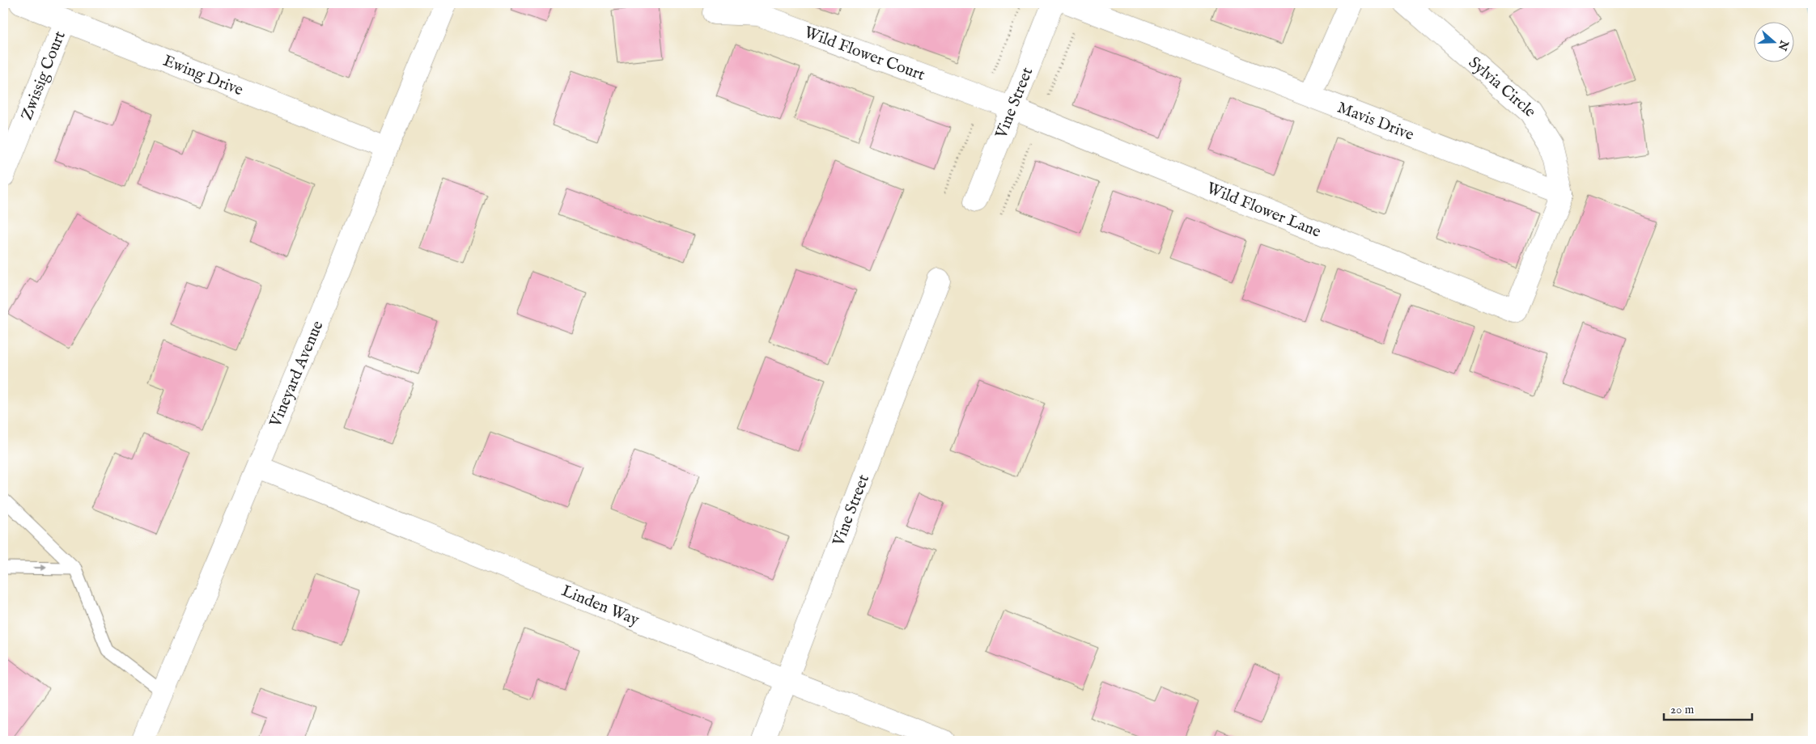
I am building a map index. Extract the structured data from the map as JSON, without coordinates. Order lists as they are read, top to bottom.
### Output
{
  "streets": {
    "street": [
      "Wild Flower Court",
      "Zwissig Court",
      "Ewing Drive",
      "Sylvia Circle",
      "Vine Street",
      "Mavis Drive",
      "Wild Flower Lane",
      "Vineyard Avenue",
      "Linden Way"
    ]
  },
  "crossings": [
    ["Wild Flower Court", "Vine Street"],
    ["Wild Flower Court", "Wild Flower Lane"],
    ["Zwissig Court", "Ewing Drive"],
    ["Ewing Drive", "Vineyard Avenue"],
    ["Sylvia Circle", "Mavis Drive"],
    ["Sylvia Circle", "Wild Flower Lane"],
    ["Vine Street", "Wild Flower Lane"],
    ["Vine Street", "Linden Way"],
    ["Mavis Drive", "Wild Flower Lane"],
    ["Vineyard Avenue", "Linden Way"]
  ],
  "scale_bar": "20 m",
  "north": "right"
}
